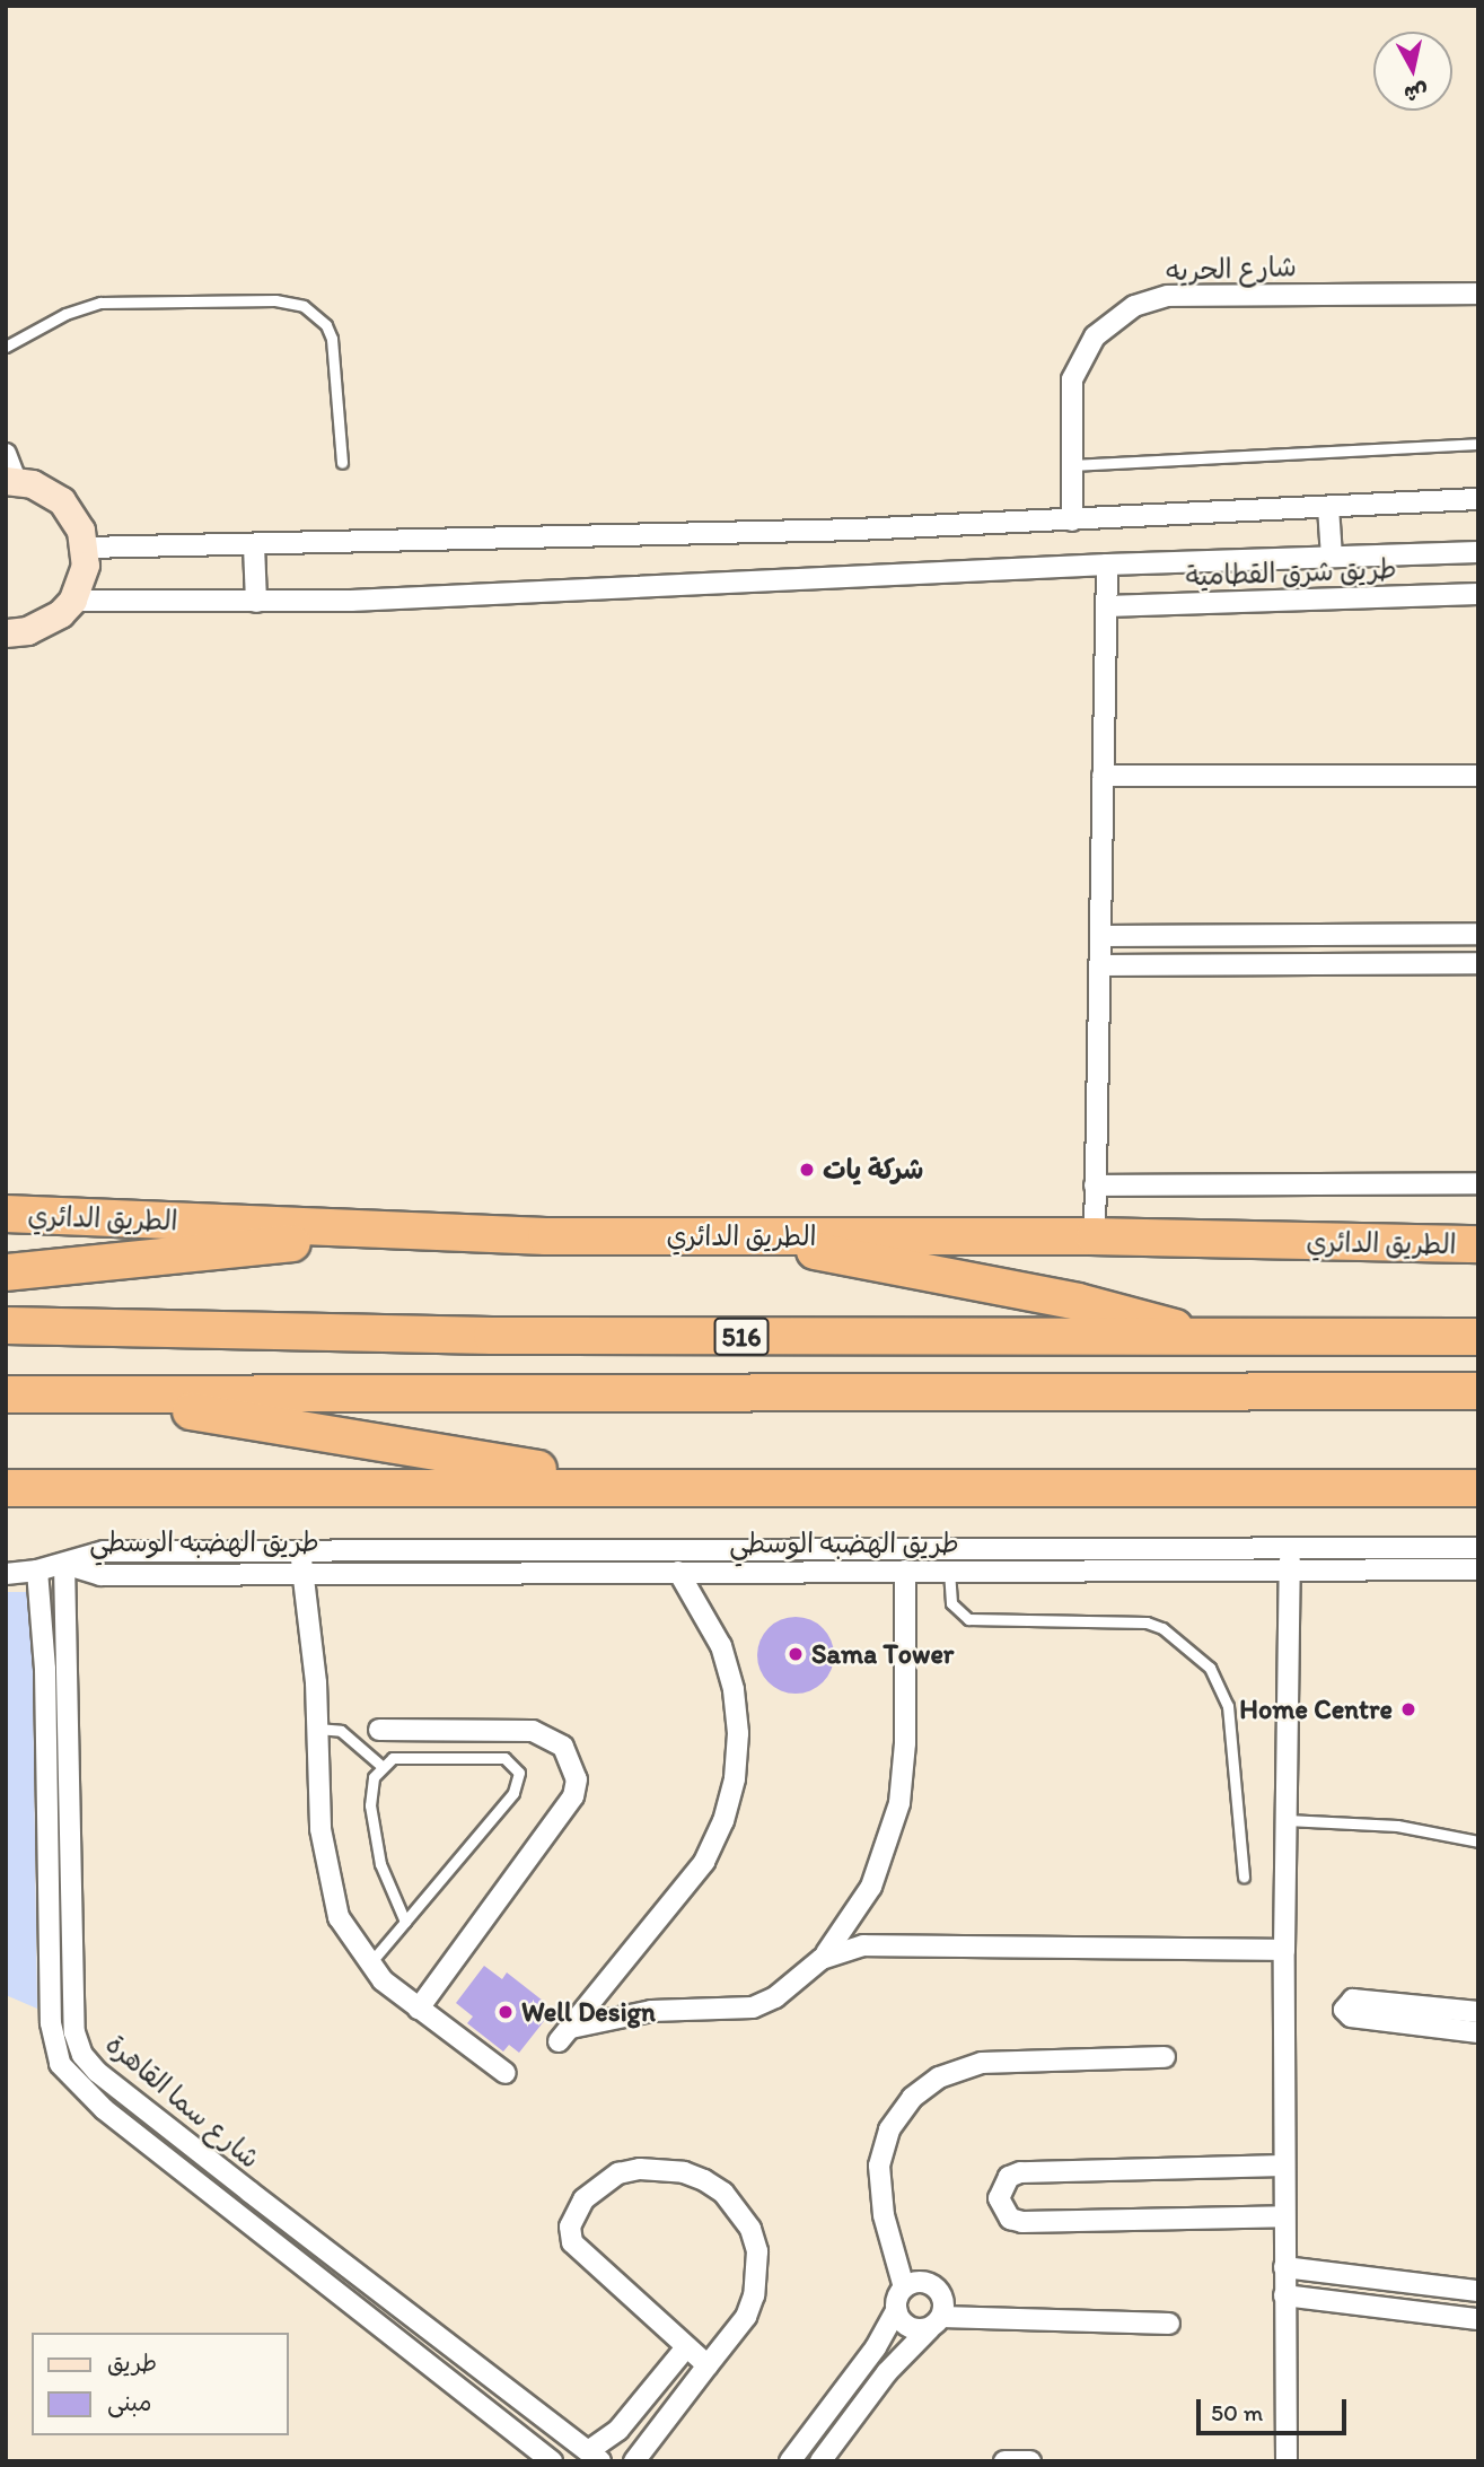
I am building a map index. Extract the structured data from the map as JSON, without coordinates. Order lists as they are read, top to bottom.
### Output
{
  "streets": {
    "highway": ["الطريق الدائري", "516"],
    "street": [
      "شارع الحريه",
      "طريق شرق القطامية",
      "طريق الهضبه الوسطي",
      "شارع سما القاهرة"
    ]
  },
  "crossings": [
    ["الطريق الدائري", "516"],
    ["طريق الهضبه الوسطي", "شارع سما القاهرة"]
  ],
  "places": [
    "شركة يات",
    "Sama Tower",
    "Home Centre",
    "Well Design"
  ],
  "legend": ["طريق", "مبنى"],
  "scale_bar": "50 m",
  "north": "bottom"
}
